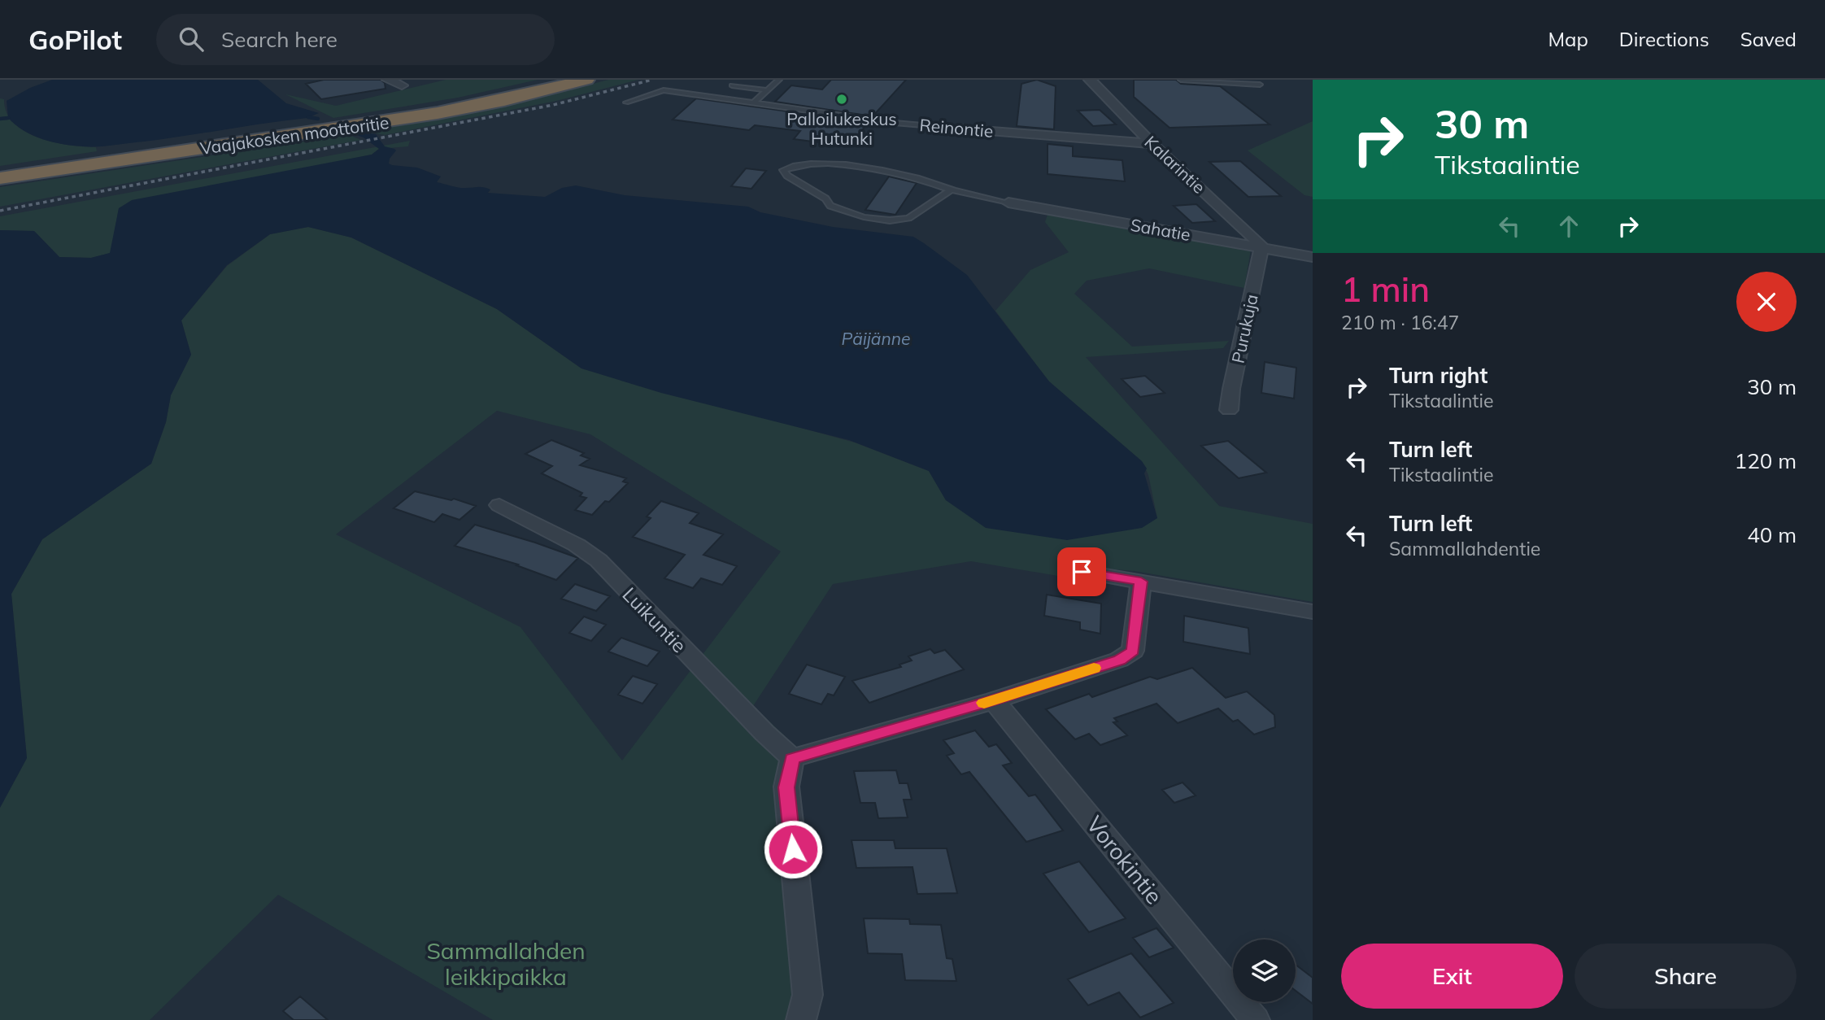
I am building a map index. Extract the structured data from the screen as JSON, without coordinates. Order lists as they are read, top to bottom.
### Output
{
  "streets": {
    "highway": ["Vaajakosken moottoritie"],
    "street": [
      "Reinontie",
      "Kalarintie",
      "Sahatie",
      "Purukuja",
      "Luikuntie",
      "Vorokintie"
    ]
  },
  "crossings": [
    ["Reinontie", "Kalarintie"],
    ["Kalarintie", "Sahatie"],
    ["Kalarintie", "Purukuja"],
    ["Sahatie", "Purukuja"]
  ],
  "water": ["Päijänne"],
  "parks": ["Sammallahden leikkipaikka"],
  "places": ["Palloilukeskus Hutunki"],
  "page": {
    "header": "GoPilot",
    "search": "Search here",
    "nav": ["Map", "Directions", "Saved"],
    "turn": ["30 m", "Tikstaalintie"],
    "heading": ["1 min", "210 m · 16:47"],
    "list": [
      {
        "name": "Turn right",
        "note": "Tikstaalintie",
        "value": "30 m"
      },
      {
        "name": "Turn left",
        "note": "Tikstaalintie",
        "value": "120 m"
      },
      {
        "name": "Turn left",
        "note": "Sammallahdentie",
        "value": "40 m"
      }
    ],
    "buttons": ["Exit", "Share"]
  }
}
